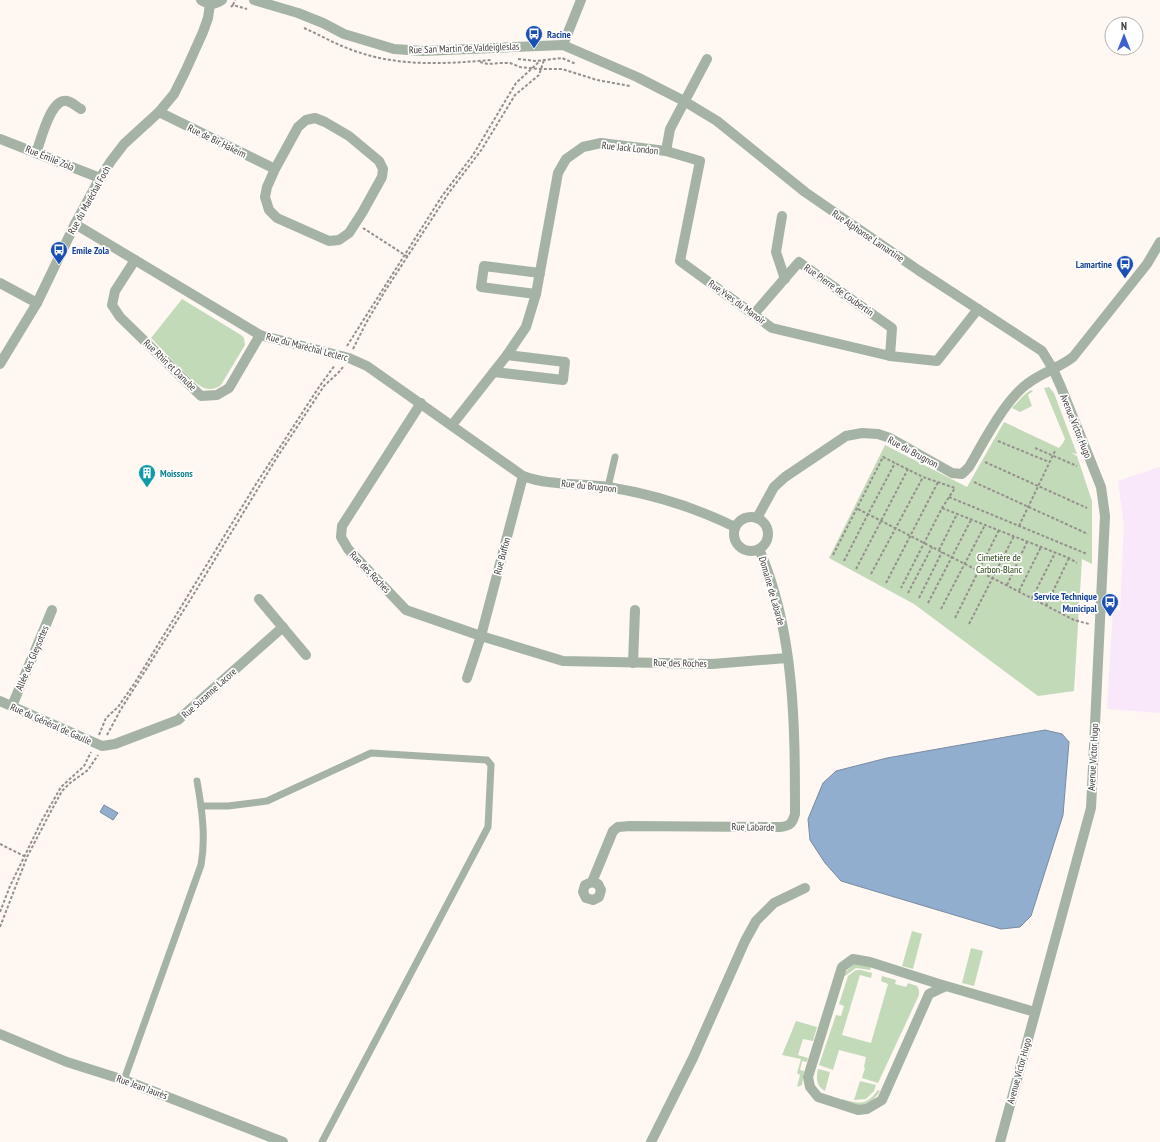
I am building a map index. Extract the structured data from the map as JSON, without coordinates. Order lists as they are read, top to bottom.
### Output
{
  "streets": {
    "street": [
      "Rue San Martin de Valdeigleslas",
      "Rue de Bir Hakeim",
      "Rue Jack London",
      "Rue Émile Zola",
      "Rue du Maréchal Foch",
      "Rue Alphonse Lamartine",
      "Rue Pierre de Coubertin",
      "Rue Yves du Manoir",
      "Rue du Maréchal Leclerc",
      "Rue Rhin et Danube",
      "Avenue Victor Hugo",
      "Rue du Brugnon",
      "Rue Buffon",
      "Rue des Roches",
      "Domaine de Labarde",
      "Allée des Gleysottes",
      "Rue Suzanne Lacore",
      "Rue du Général de Gaulle",
      "Rue Labarde",
      "Rue Jean Jaurès"
    ]
  },
  "crossings": [
    ["Rue San Martin de Valdeigleslas", "Rue Alphonse Lamartine"],
    ["Rue de Bir Hakeim", "Rue du Maréchal Foch"],
    ["Rue Jack London", "Rue Alphonse Lamartine"],
    ["Rue Jack London", "Rue Yves du Manoir"],
    ["Rue Jack London", "Rue du Maréchal Leclerc"],
    ["Rue Jack London", "Rue du Brugnon"],
    ["Rue Émile Zola", "Rue du Maréchal Foch"],
    ["Rue du Maréchal Foch", "Rue du Maréchal Leclerc"],
    ["Rue Alphonse Lamartine", "Rue Yves du Manoir"],
    ["Rue Alphonse Lamartine", "Avenue Victor Hugo"],
    ["Rue Alphonse Lamartine", "Rue du Brugnon"],
    ["Rue Pierre de Coubertin", "Rue Yves du Manoir"],
    ["Rue du Maréchal Leclerc", "Rue Rhin et Danube"],
    ["Rue du Maréchal Leclerc", "Rue du Brugnon"],
    ["Rue du Maréchal Leclerc", "Rue des Roches"],
    ["Avenue Victor Hugo", "Rue du Brugnon"],
    ["Rue du Brugnon", "Rue Buffon"],
    ["Rue du Brugnon", "Domaine de Labarde"],
    ["Rue Buffon", "Rue des Roches"],
    ["Rue des Roches", "Domaine de Labarde"],
    ["Rue des Roches", "Rue Labarde"],
    ["Domaine de Labarde", "Rue Labarde"],
    ["Allée des Gleysottes", "Rue du Général de Gaulle"],
    ["Rue Suzanne Lacore", "Rue du Général de Gaulle"]
  ],
  "parks": ["Cimetière de Carbon-Blanc"],
  "places": {
    "bus stop": [
      "Racine",
      "Emile Zola",
      "Lamartine",
      "Service Technique Municipal"
    ],
    "building": ["Moissons"]
  },
  "north": "top"
}
